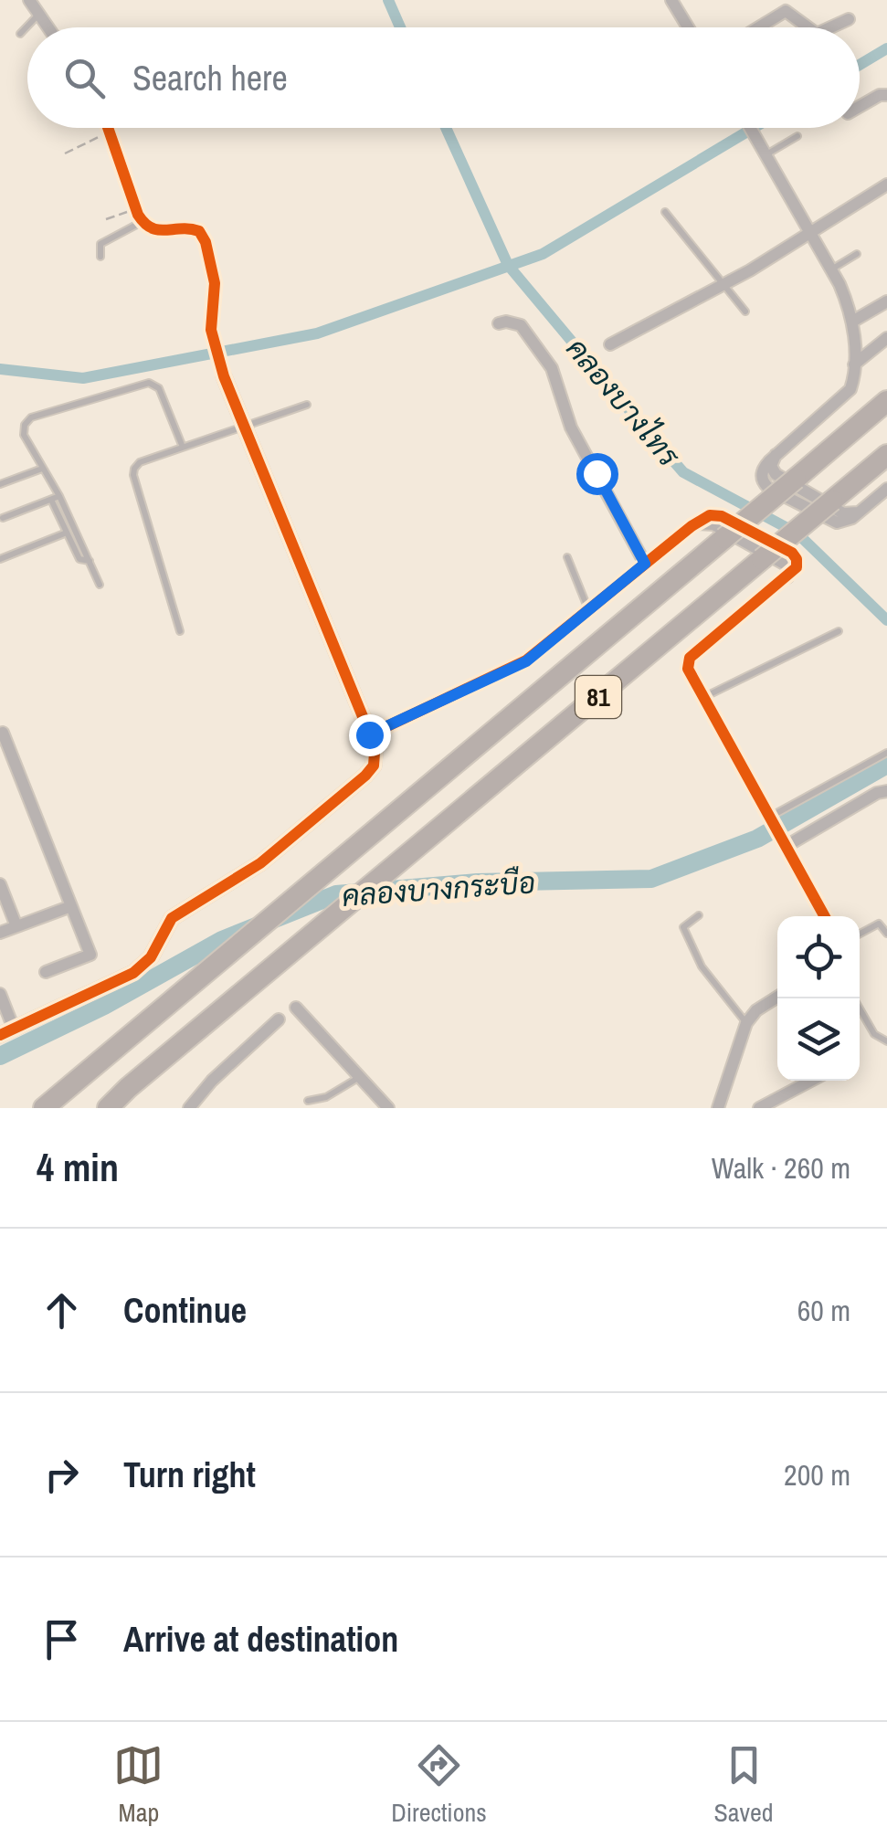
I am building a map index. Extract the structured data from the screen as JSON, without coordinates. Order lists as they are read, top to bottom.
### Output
{
  "streets": {
    "highway": ["81"]
  },
  "water": ["คลองบางไทร", "คลองบางกระบือ"],
  "page": {
    "search": "Search here",
    "heading": ["4 min", "Walk · 260 m"],
    "list": [
      ["Continue", "60 m"],
      ["Turn right", "200 m"],
      "Arrive at destination"
    ],
    "nav": ["Map", "Directions", "Saved"]
  }
}
